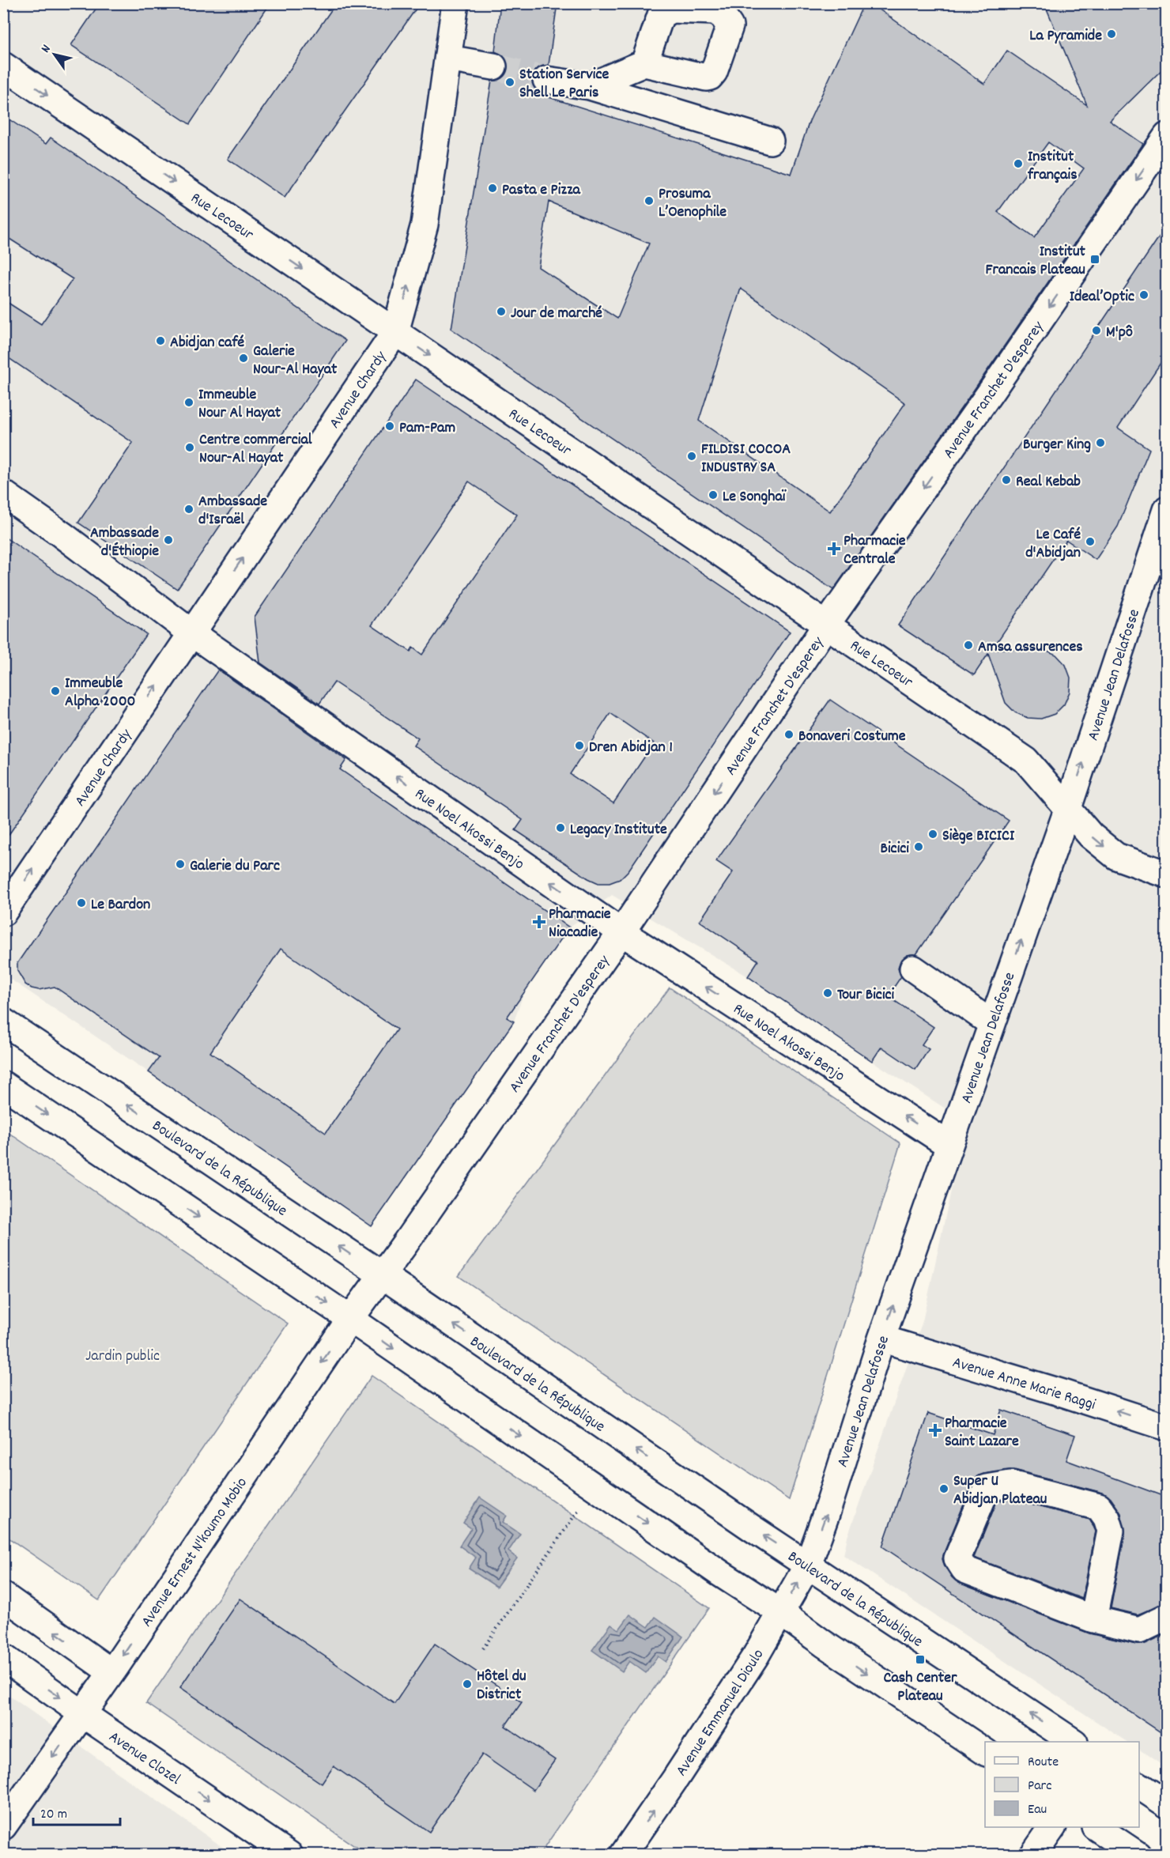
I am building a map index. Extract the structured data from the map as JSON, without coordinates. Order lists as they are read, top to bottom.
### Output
{
  "streets": {
    "street": [
      "Rue Lecoeur",
      "Avenue Chardy",
      "Avenue Franchet D'esperey",
      "Avenue Jean Delafosse",
      "Rue Noel Akossi Benjo",
      "Boulevard de la République",
      "Avenue Anne Marie Raggi",
      "Avenue Ernest N'koumo Mobio",
      "Avenue Emmanuel Dioulo",
      "Avenue Clozel"
    ]
  },
  "crossings": [
    ["Rue Lecoeur", "Avenue Chardy"],
    ["Rue Lecoeur", "Avenue Franchet D'esperey"],
    ["Rue Lecoeur", "Avenue Jean Delafosse"],
    ["Avenue Chardy", "Rue Noel Akossi Benjo"],
    ["Avenue Franchet D'esperey", "Rue Noel Akossi Benjo"],
    ["Avenue Franchet D'esperey", "Boulevard de la République"],
    ["Avenue Franchet D'esperey", "Avenue Ernest N'koumo Mobio"],
    ["Avenue Jean Delafosse", "Rue Noel Akossi Benjo"],
    ["Avenue Jean Delafosse", "Boulevard de la République"],
    ["Avenue Jean Delafosse", "Avenue Anne Marie Raggi"],
    ["Avenue Jean Delafosse", "Avenue Emmanuel Dioulo"],
    ["Boulevard de la République", "Avenue Ernest N'koumo Mobio"],
    ["Boulevard de la République", "Avenue Emmanuel Dioulo"],
    ["Avenue Ernest N'koumo Mobio", "Avenue Clozel"]
  ],
  "one_way": [
    "Rue Lecoeur",
    "Avenue Chardy",
    "Avenue Franchet D'esperey",
    "Avenue Jean Delafosse",
    "Rue Noel Akossi Benjo",
    "Avenue Anne Marie Raggi",
    "Avenue Ernest N'koumo Mobio",
    "Avenue Emmanuel Dioulo",
    "Avenue Clozel"
  ],
  "parks": ["Jardin public"],
  "places": {
    "other": [
      "La Pyramide",
      "Station Service Shell Le Paris",
      "Institut français",
      "Pasta e Pizza",
      "Prosuma L’Oenophile",
      "Ideal’Optic",
      "Jour de marché",
      "M'pô",
      "Abidjan café",
      "Galerie Nour-Al Hayat",
      "Immeuble Nour Al Hayat",
      "Pam-Pam",
      "Burger King",
      "Centre commercial Nour-Al Hayat",
      "FILDISI COCOA INDUSTRY SA",
      "Real Kebab",
      "Le Songhaï",
      "Ambassade d'Israël",
      "Ambassade d'Éthiopie",
      "Le Café d'Abidjan",
      "Amsa assurences",
      "Immeuble Alpha 2000",
      "Bonaveri Costume",
      "Dren Abidjan 1",
      "Legacy Institute",
      "Siège BICICI",
      "Bicici",
      "Galerie du Parc",
      "Le Bardon",
      "Tour Bicici",
      "Super U Abidjan Plateau",
      "Hôtel du District"
    ],
    "transit": ["Institut Francais Plateau", "Cash Center Plateau"],
    "health": ["Pharmacie Centrale", "Pharmacie Niacadie", "Pharmacie Saint Lazare"]
  },
  "legend": ["Route", "Parc", "Eau"],
  "scale_bar": "20 m",
  "north": "top left"
}
